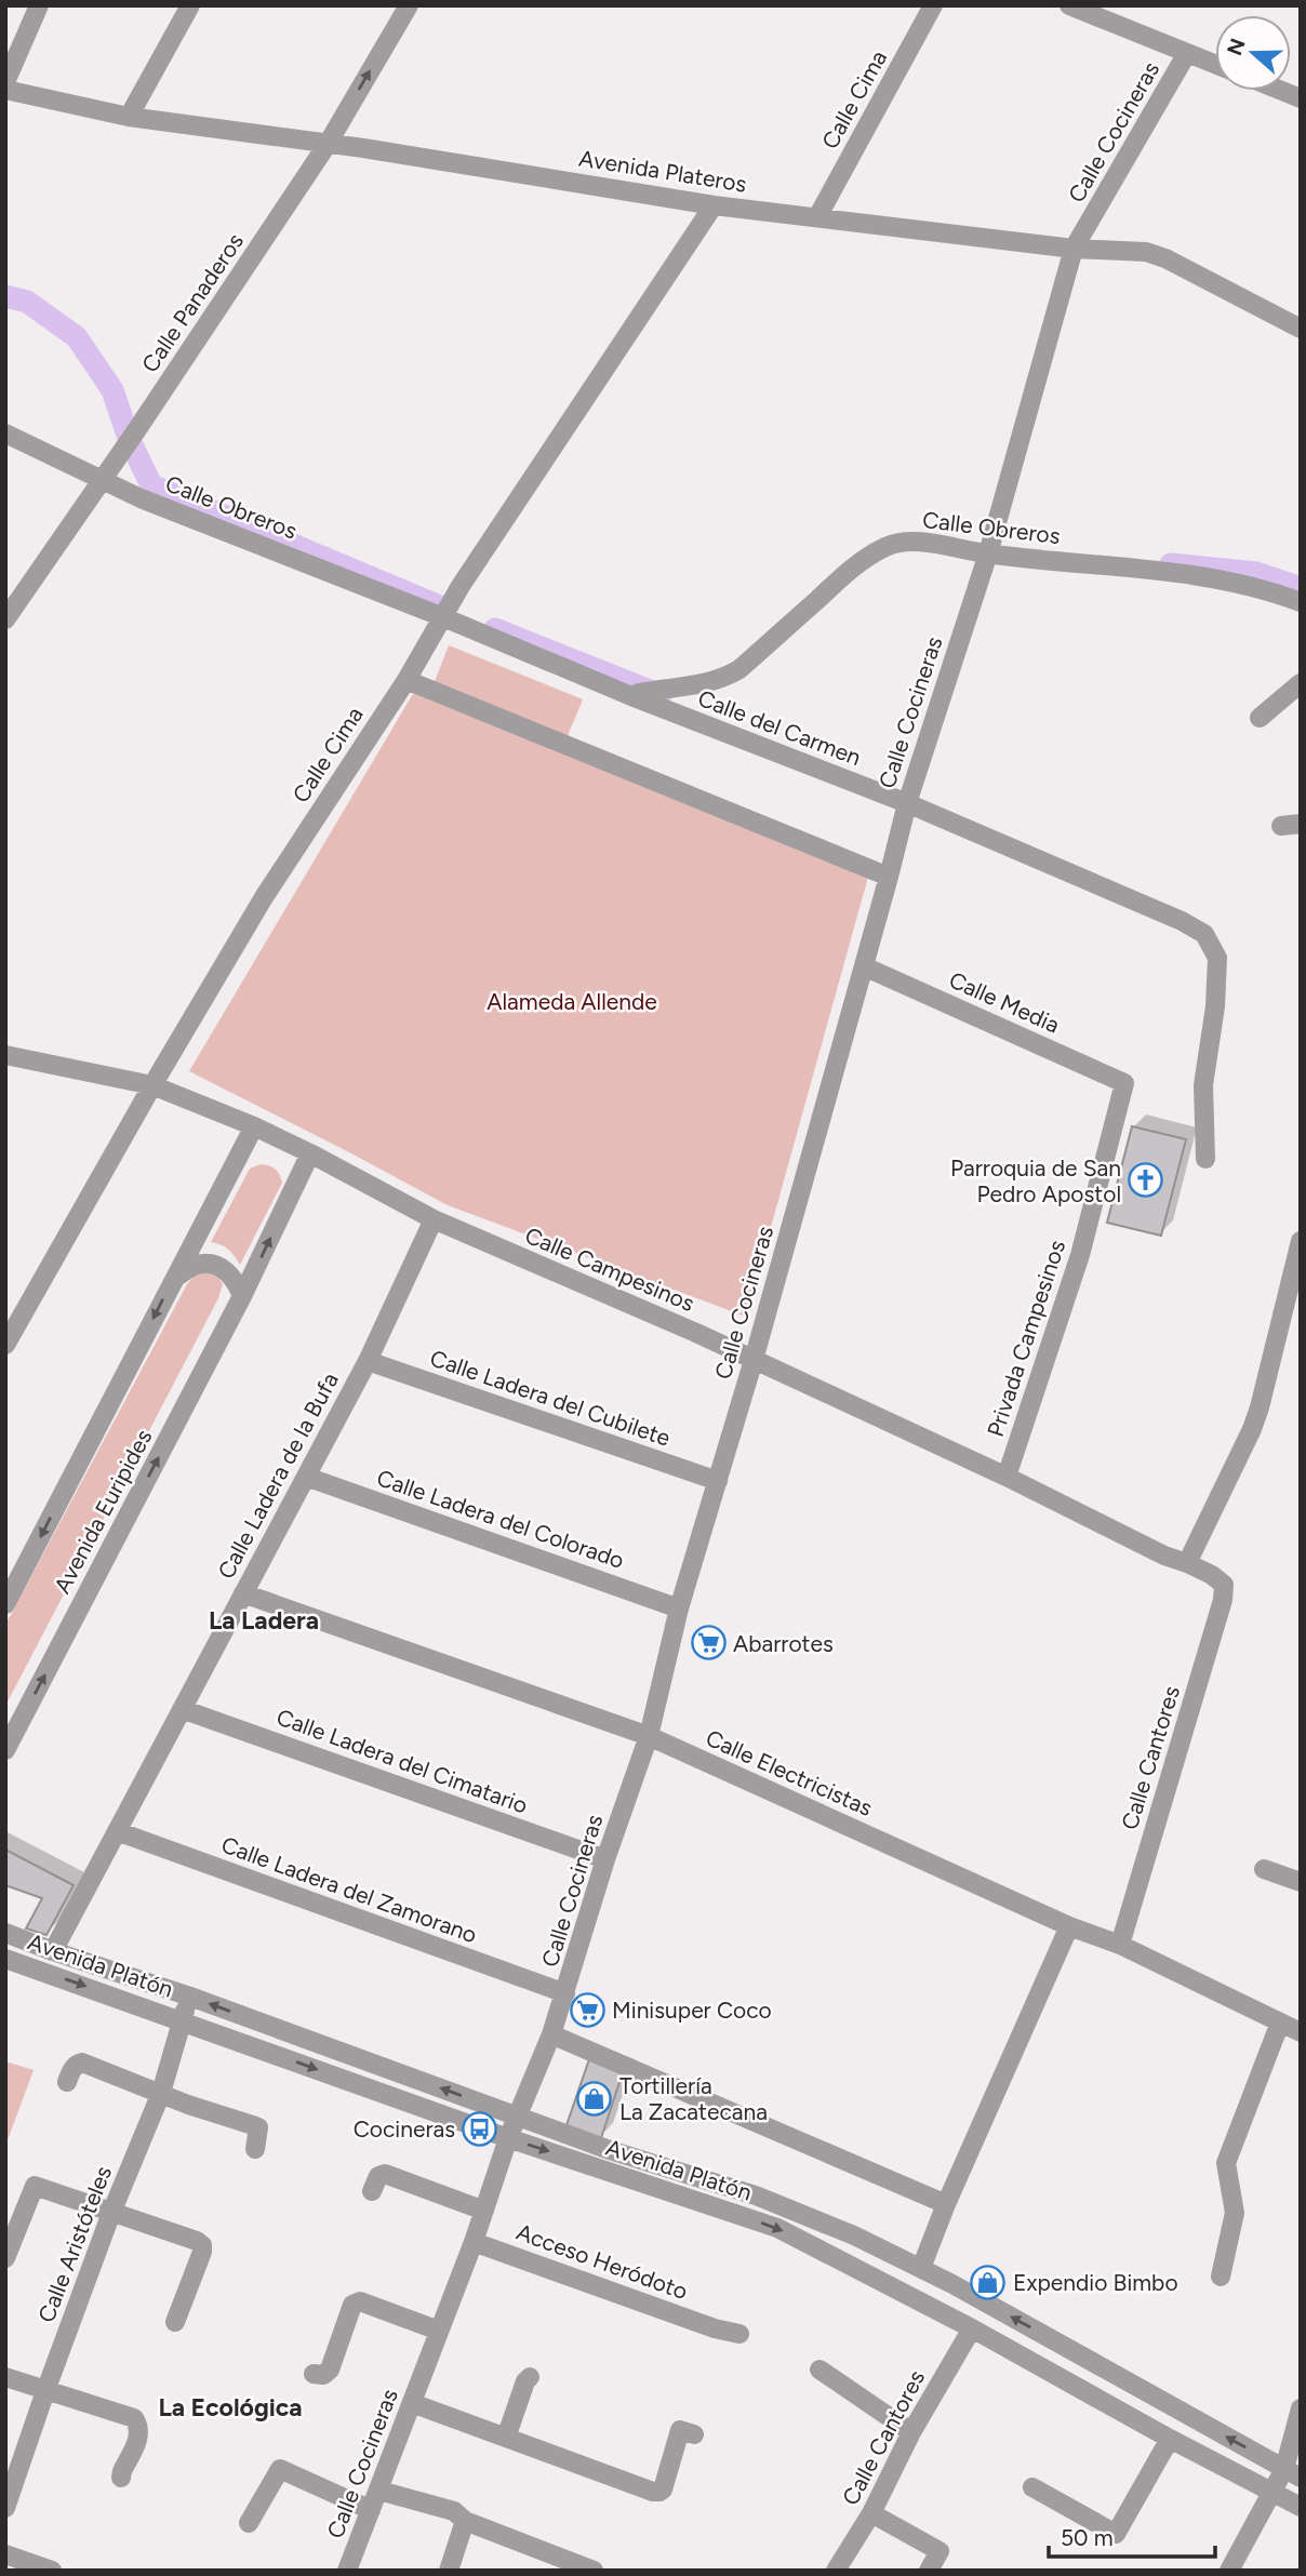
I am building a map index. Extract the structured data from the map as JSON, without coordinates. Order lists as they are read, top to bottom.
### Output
{
  "streets": {
    "street": [
      "Calle Cima",
      "Calle Cocineras",
      "Avenida Plateros",
      "Calle Panaderos",
      "Calle Obreros",
      "Calle del Carmen",
      "Calle Media",
      "Calle Campesinos",
      "Privada Campesinos",
      "Calle Ladera del Cubilete",
      "Calle Ladera de la Bufa",
      "Avenida Euripides",
      "Calle Ladera del Colorado",
      "Calle Cantores",
      "Calle Ladera del Cimatario",
      "Calle Electricistas",
      "Calle Ladera del Zamorano",
      "Avenida Platón",
      "Calle Aristóteles",
      "Acceso Heródoto"
    ]
  },
  "crossings": [
    ["Calle Cima", "Avenida Plateros"],
    ["Calle Cima", "Calle Obreros"],
    ["Calle Cima", "Calle del Carmen"],
    ["Calle Cima", "Calle Campesinos"],
    ["Calle Cocineras", "Avenida Plateros"],
    ["Calle Cocineras", "Calle Obreros"],
    ["Calle Cocineras", "Calle del Carmen"],
    ["Calle Cocineras", "Calle Media"],
    ["Calle Cocineras", "Calle Campesinos"],
    ["Calle Cocineras", "Calle Ladera del Cubilete"],
    ["Calle Cocineras", "Calle Ladera del Colorado"],
    ["Calle Cocineras", "Calle Ladera del Cimatario"],
    ["Calle Cocineras", "Calle Electricistas"],
    ["Calle Cocineras", "Calle Ladera del Zamorano"],
    ["Calle Cocineras", "Avenida Platón"],
    ["Calle Cocineras", "Acceso Heródoto"],
    ["Avenida Plateros", "Calle Panaderos"],
    ["Calle Panaderos", "Calle Obreros"],
    ["Calle Obreros", "Calle del Carmen"],
    ["Calle Media", "Privada Campesinos"],
    ["Calle Campesinos", "Privada Campesinos"],
    ["Calle Campesinos", "Calle Ladera de la Bufa"],
    ["Calle Campesinos", "Avenida Euripides"],
    ["Calle Campesinos", "Calle Cantores"],
    ["Calle Ladera del Cubilete", "Calle Ladera de la Bufa"],
    ["Calle Ladera de la Bufa", "Calle Ladera del Colorado"],
    ["Calle Ladera de la Bufa", "Calle Ladera del Cimatario"],
    ["Calle Ladera de la Bufa", "Calle Electricistas"],
    ["Calle Ladera de la Bufa", "Calle Ladera del Zamorano"],
    ["Calle Ladera de la Bufa", "Avenida Platón"],
    ["Calle Cantores", "Calle Electricistas"],
    ["Calle Cantores", "Avenida Platón"],
    ["Avenida Platón", "Calle Aristóteles"]
  ],
  "districts": ["La Ladera", "La Ecológica"],
  "parks": ["Alameda Allende"],
  "places": {
    "church": ["Parroquia de San Pedro Apostol"],
    "supermarket": ["Abarrotes", "Minisuper Coco"],
    "shop": ["Tortillería La Zacatecana", "Expendio Bimbo"],
    "bus stop": ["Cocineras"]
  },
  "scale_bar": "50 m",
  "north": "left"
}
